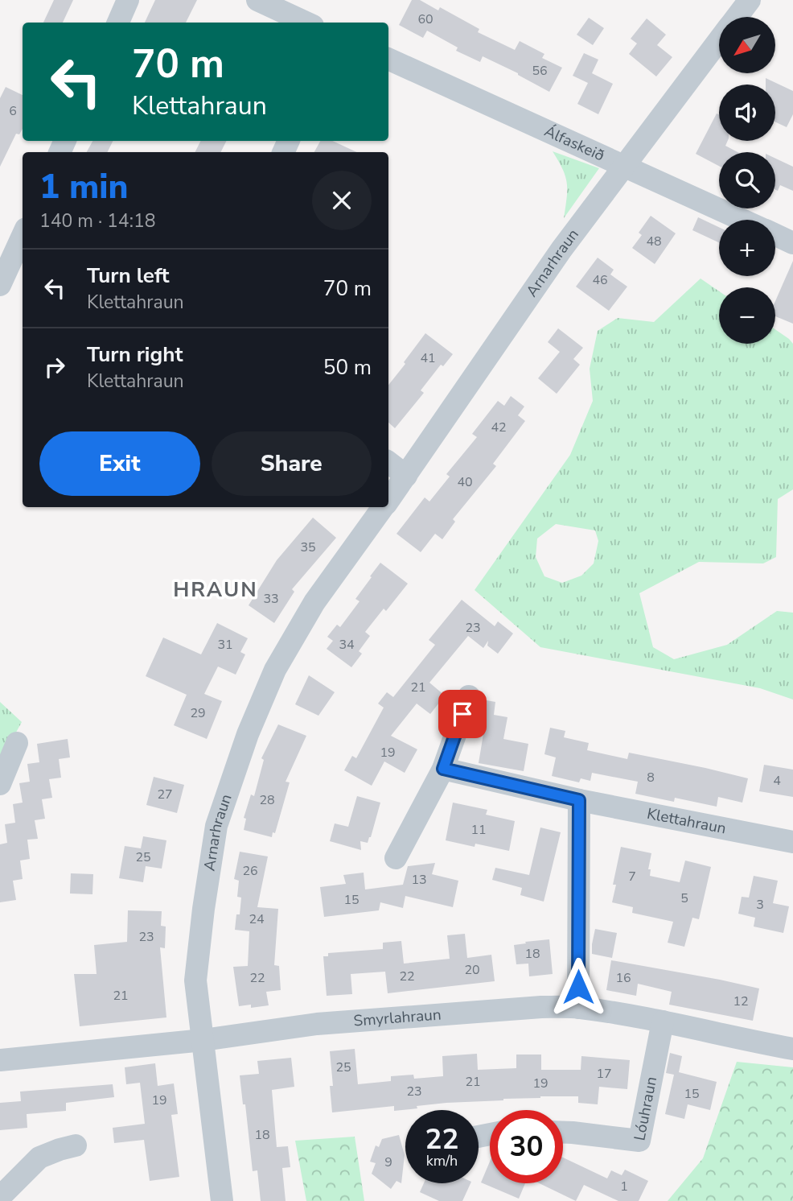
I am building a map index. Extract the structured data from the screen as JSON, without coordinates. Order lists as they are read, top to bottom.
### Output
{
  "streets": {
    "street": [
      "Álfaskeið",
      "Arnarhraun",
      "Klettahraun",
      "Smyrlahraun",
      "Lóuhraun"
    ]
  },
  "crossings": [
    ["Álfaskeið", "Arnarhraun"],
    ["Arnarhraun", "Smyrlahraun"],
    ["Smyrlahraun", "Lóuhraun"]
  ],
  "districts": ["HRAUN"],
  "house_numbers": [
    "60",
    "56",
    "6",
    "48",
    "46",
    "41",
    "42",
    "40",
    "35",
    "33",
    "23",
    "31",
    "34",
    "21",
    "29",
    "19",
    "8",
    "4",
    "27",
    "28",
    "11",
    "25",
    "26",
    "7",
    "13",
    "5",
    "15",
    "3",
    "24",
    "23",
    "18",
    "20",
    "22",
    "22",
    "16",
    "21",
    "12",
    "25",
    "17",
    "21",
    "19",
    "23",
    "15",
    "19",
    "18",
    "9",
    "1"
  ],
  "north": "bottom left",
  "page": {
    "map_buttons": ["+", "−"],
    "turn": ["70 m", "Klettahraun"],
    "heading": ["1 min", "140 m · 14:18"],
    "list": [
      {
        "name": "Turn left",
        "note": "Klettahraun",
        "value": "70 m"
      },
      {
        "name": "Turn right",
        "note": "Klettahraun",
        "value": "50 m"
      }
    ],
    "buttons": ["Exit", "Share"],
    "speed": "22 km/h",
    "limit": "30"
  }
}
